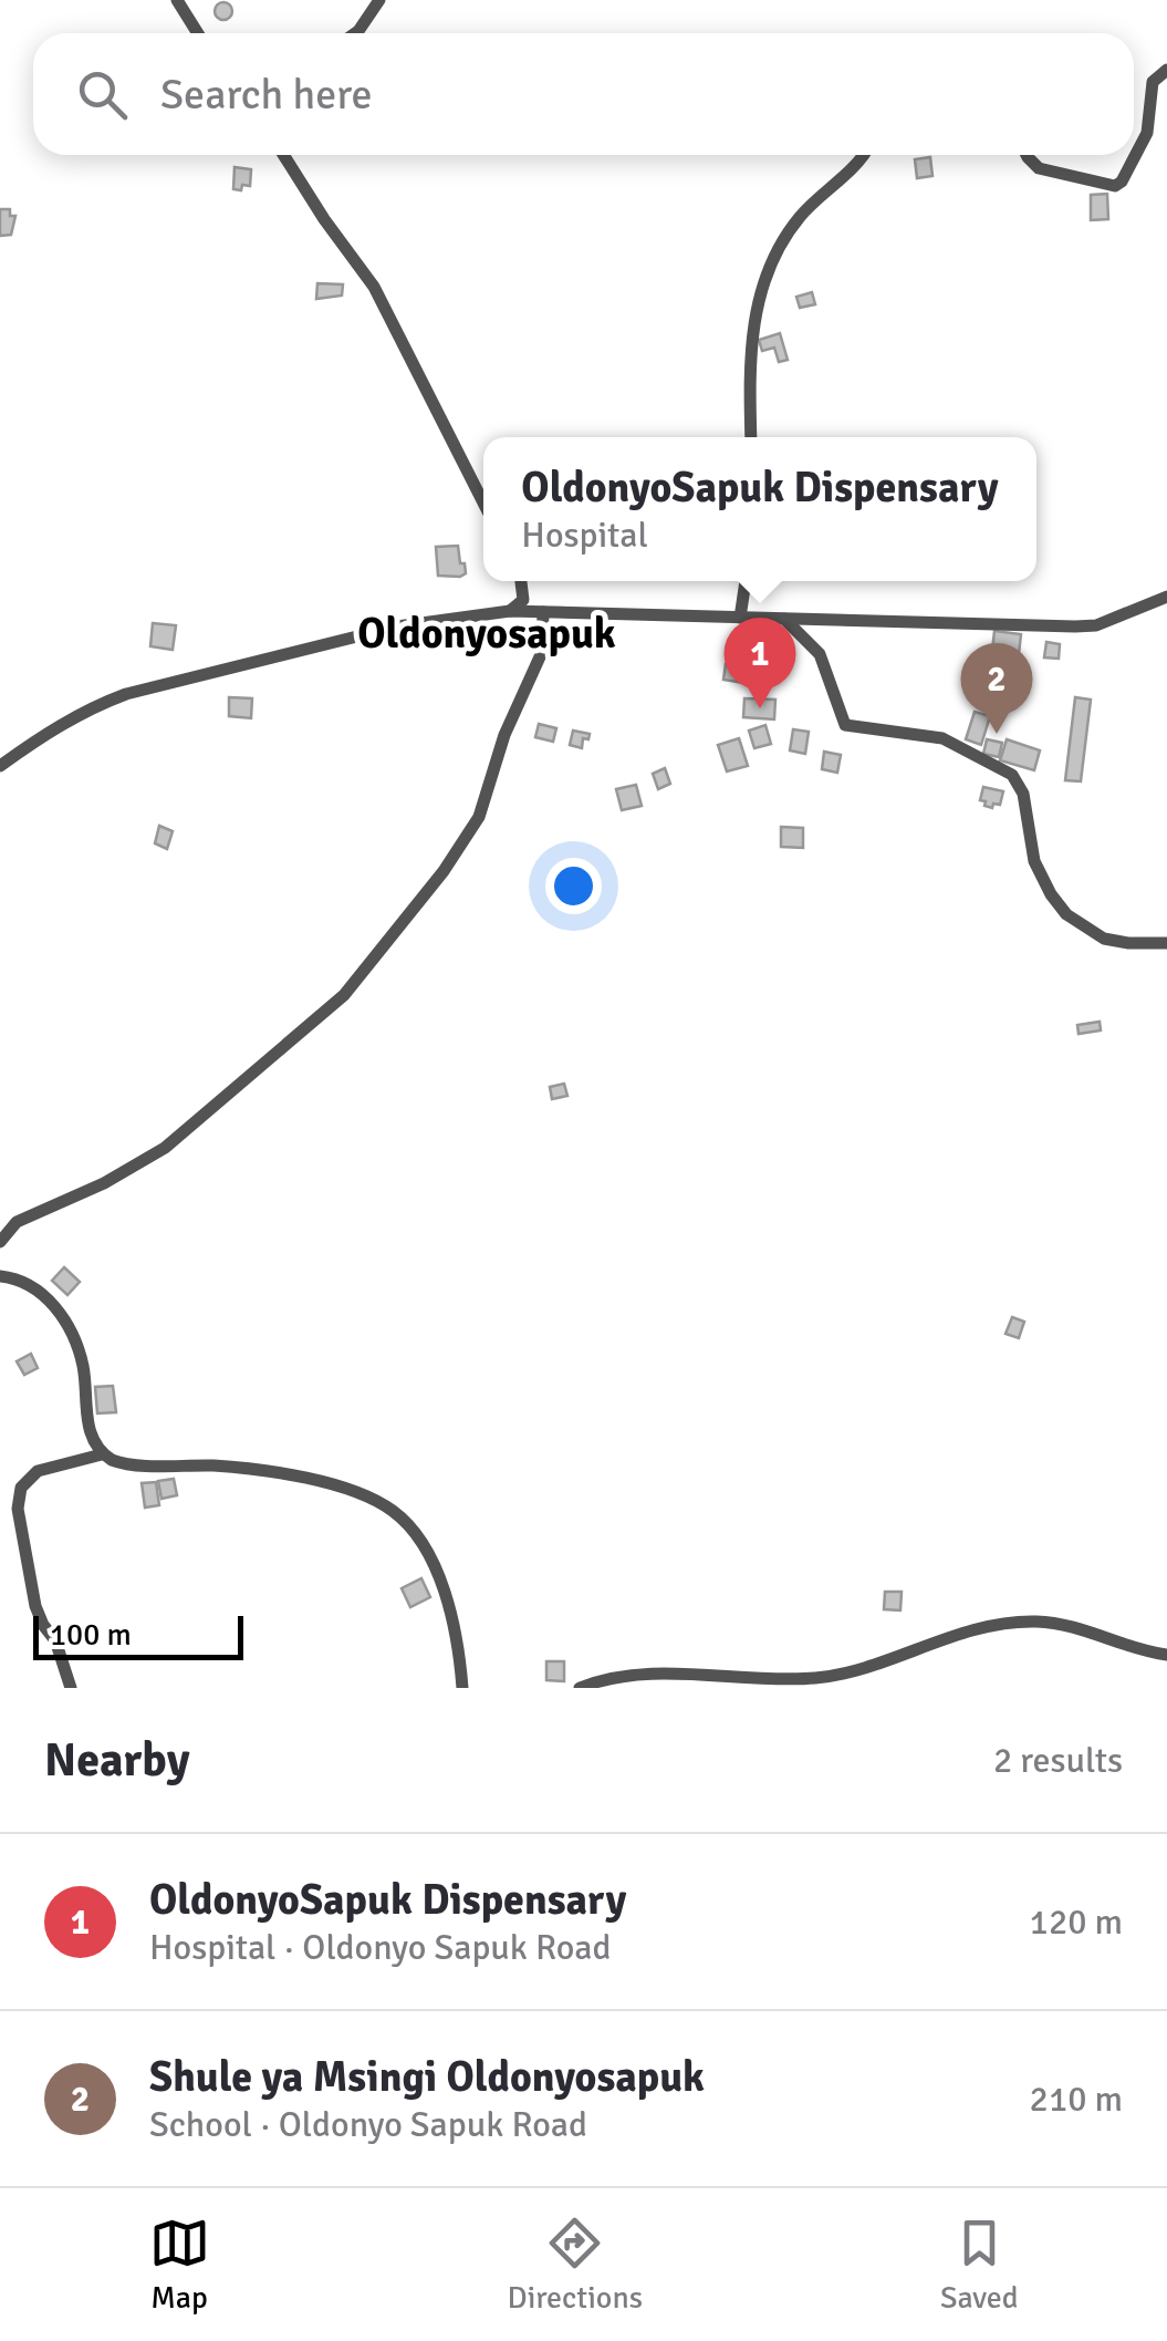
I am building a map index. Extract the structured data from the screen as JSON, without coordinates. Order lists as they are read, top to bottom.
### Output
{
  "districts": ["Oldonyosapuk"],
  "scale_bar": "100 m",
  "page": {
    "search": "Search here",
    "popup": ["OldonyoSapuk Dispensary", "Hospital"],
    "pins": ["1", "2"],
    "scale": "100 m",
    "heading": ["Nearby", "2 results"],
    "list": [
      {
        "mark": "1",
        "name": "OldonyoSapuk Dispensary",
        "note": "Hospital · Oldonyo Sapuk Road",
        "value": "120 m"
      },
      {
        "mark": "2",
        "name": "Shule ya Msingi Oldonyosapuk",
        "note": "School · Oldonyo Sapuk Road",
        "value": "210 m"
      }
    ],
    "nav": ["Map", "Directions", "Saved"]
  }
}
